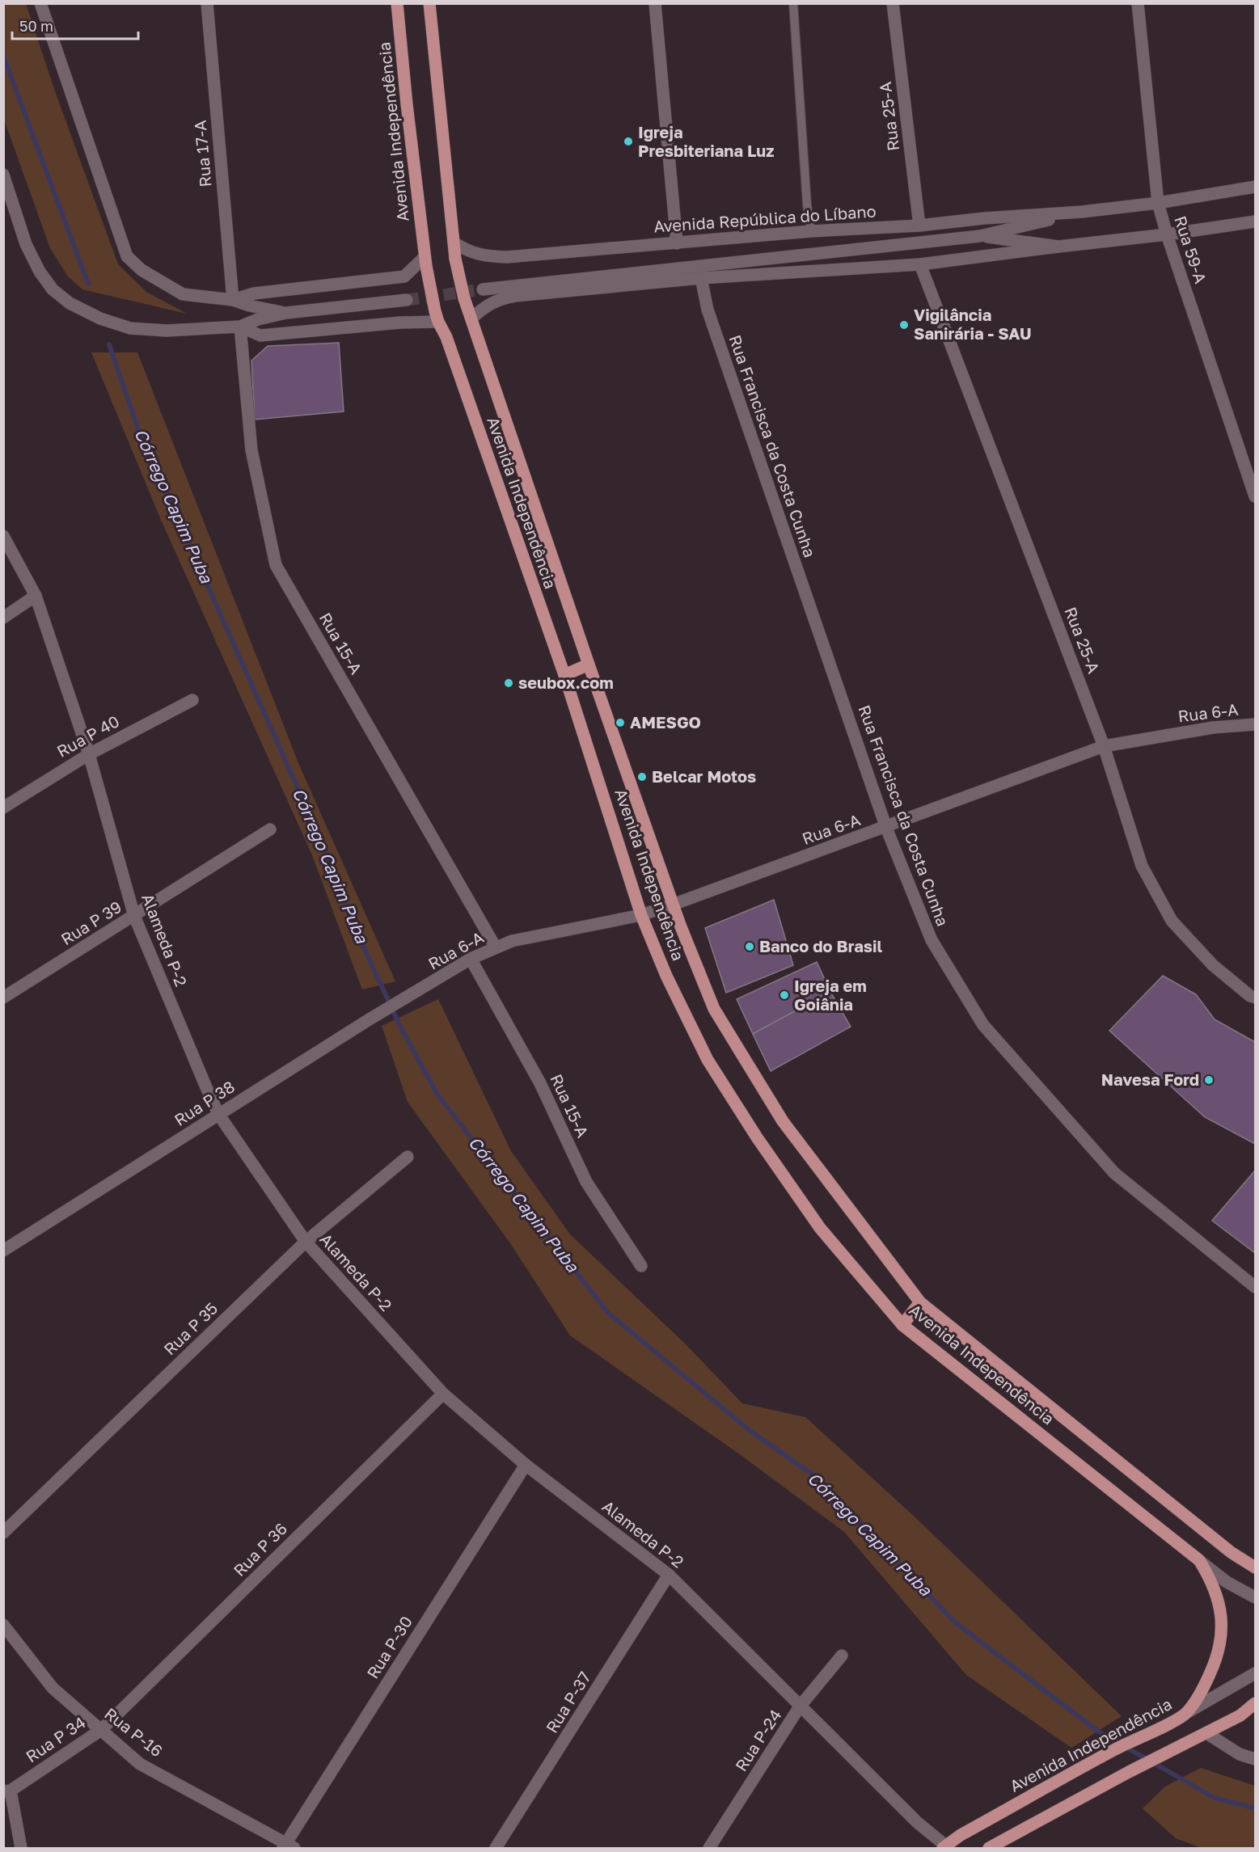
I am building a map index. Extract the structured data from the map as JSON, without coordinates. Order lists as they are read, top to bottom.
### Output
{
  "streets": {
    "main road": ["Avenida Independência"],
    "street": [
      "Rua 25-A",
      "Rua 17-A",
      "Avenida República do Líbano",
      "Rua 59-A",
      "Rua Francisca da Costa Cunha",
      "Rua 15-A",
      "Rua 6-A",
      "Rua P 40",
      "Rua P 39",
      "Alameda P-2",
      "Rua P 38",
      "Rua P 35",
      "Rua P 36",
      "Rua P-30",
      "Rua P-37",
      "Rua P-16",
      "Rua P 34",
      "Rua P-24"
    ]
  },
  "crossings": [
    ["Rua 25-A", "Avenida República do Líbano"],
    ["Rua 25-A", "Rua 6-A"],
    ["Avenida Independência", "Avenida República do Líbano"],
    ["Avenida Independência", "Rua 6-A"],
    ["Avenida Independência", "Alameda P-2"],
    ["Avenida República do Líbano", "Rua 59-A"],
    ["Avenida República do Líbano", "Rua Francisca da Costa Cunha"],
    ["Rua Francisca da Costa Cunha", "Rua 6-A"],
    ["Rua 15-A", "Rua 6-A"],
    ["Rua 6-A", "Rua P 38"],
    ["Rua P 40", "Alameda P-2"],
    ["Rua P 39", "Alameda P-2"],
    ["Alameda P-2", "Rua P 38"],
    ["Alameda P-2", "Rua P 35"],
    ["Alameda P-2", "Rua P 36"],
    ["Alameda P-2", "Rua P-30"],
    ["Alameda P-2", "Rua P-37"],
    ["Alameda P-2", "Rua P-24"],
    ["Rua P 36", "Rua P-16"],
    ["Rua P 36", "Rua P 34"],
    ["Rua P-30", "Rua P-16"],
    ["Rua P-16", "Rua P 34"]
  ],
  "water": ["Córrego Capim Puba"],
  "places": [
    "Igreja Presbiteriana Luz",
    "Vigilância Sanirária - SAU",
    "seubox.com",
    "AMESGO",
    "Belcar Motos",
    "Banco do Brasil",
    "Igreja em Goiânia",
    "Navesa Ford"
  ],
  "scale_bar": "50 m"
}
